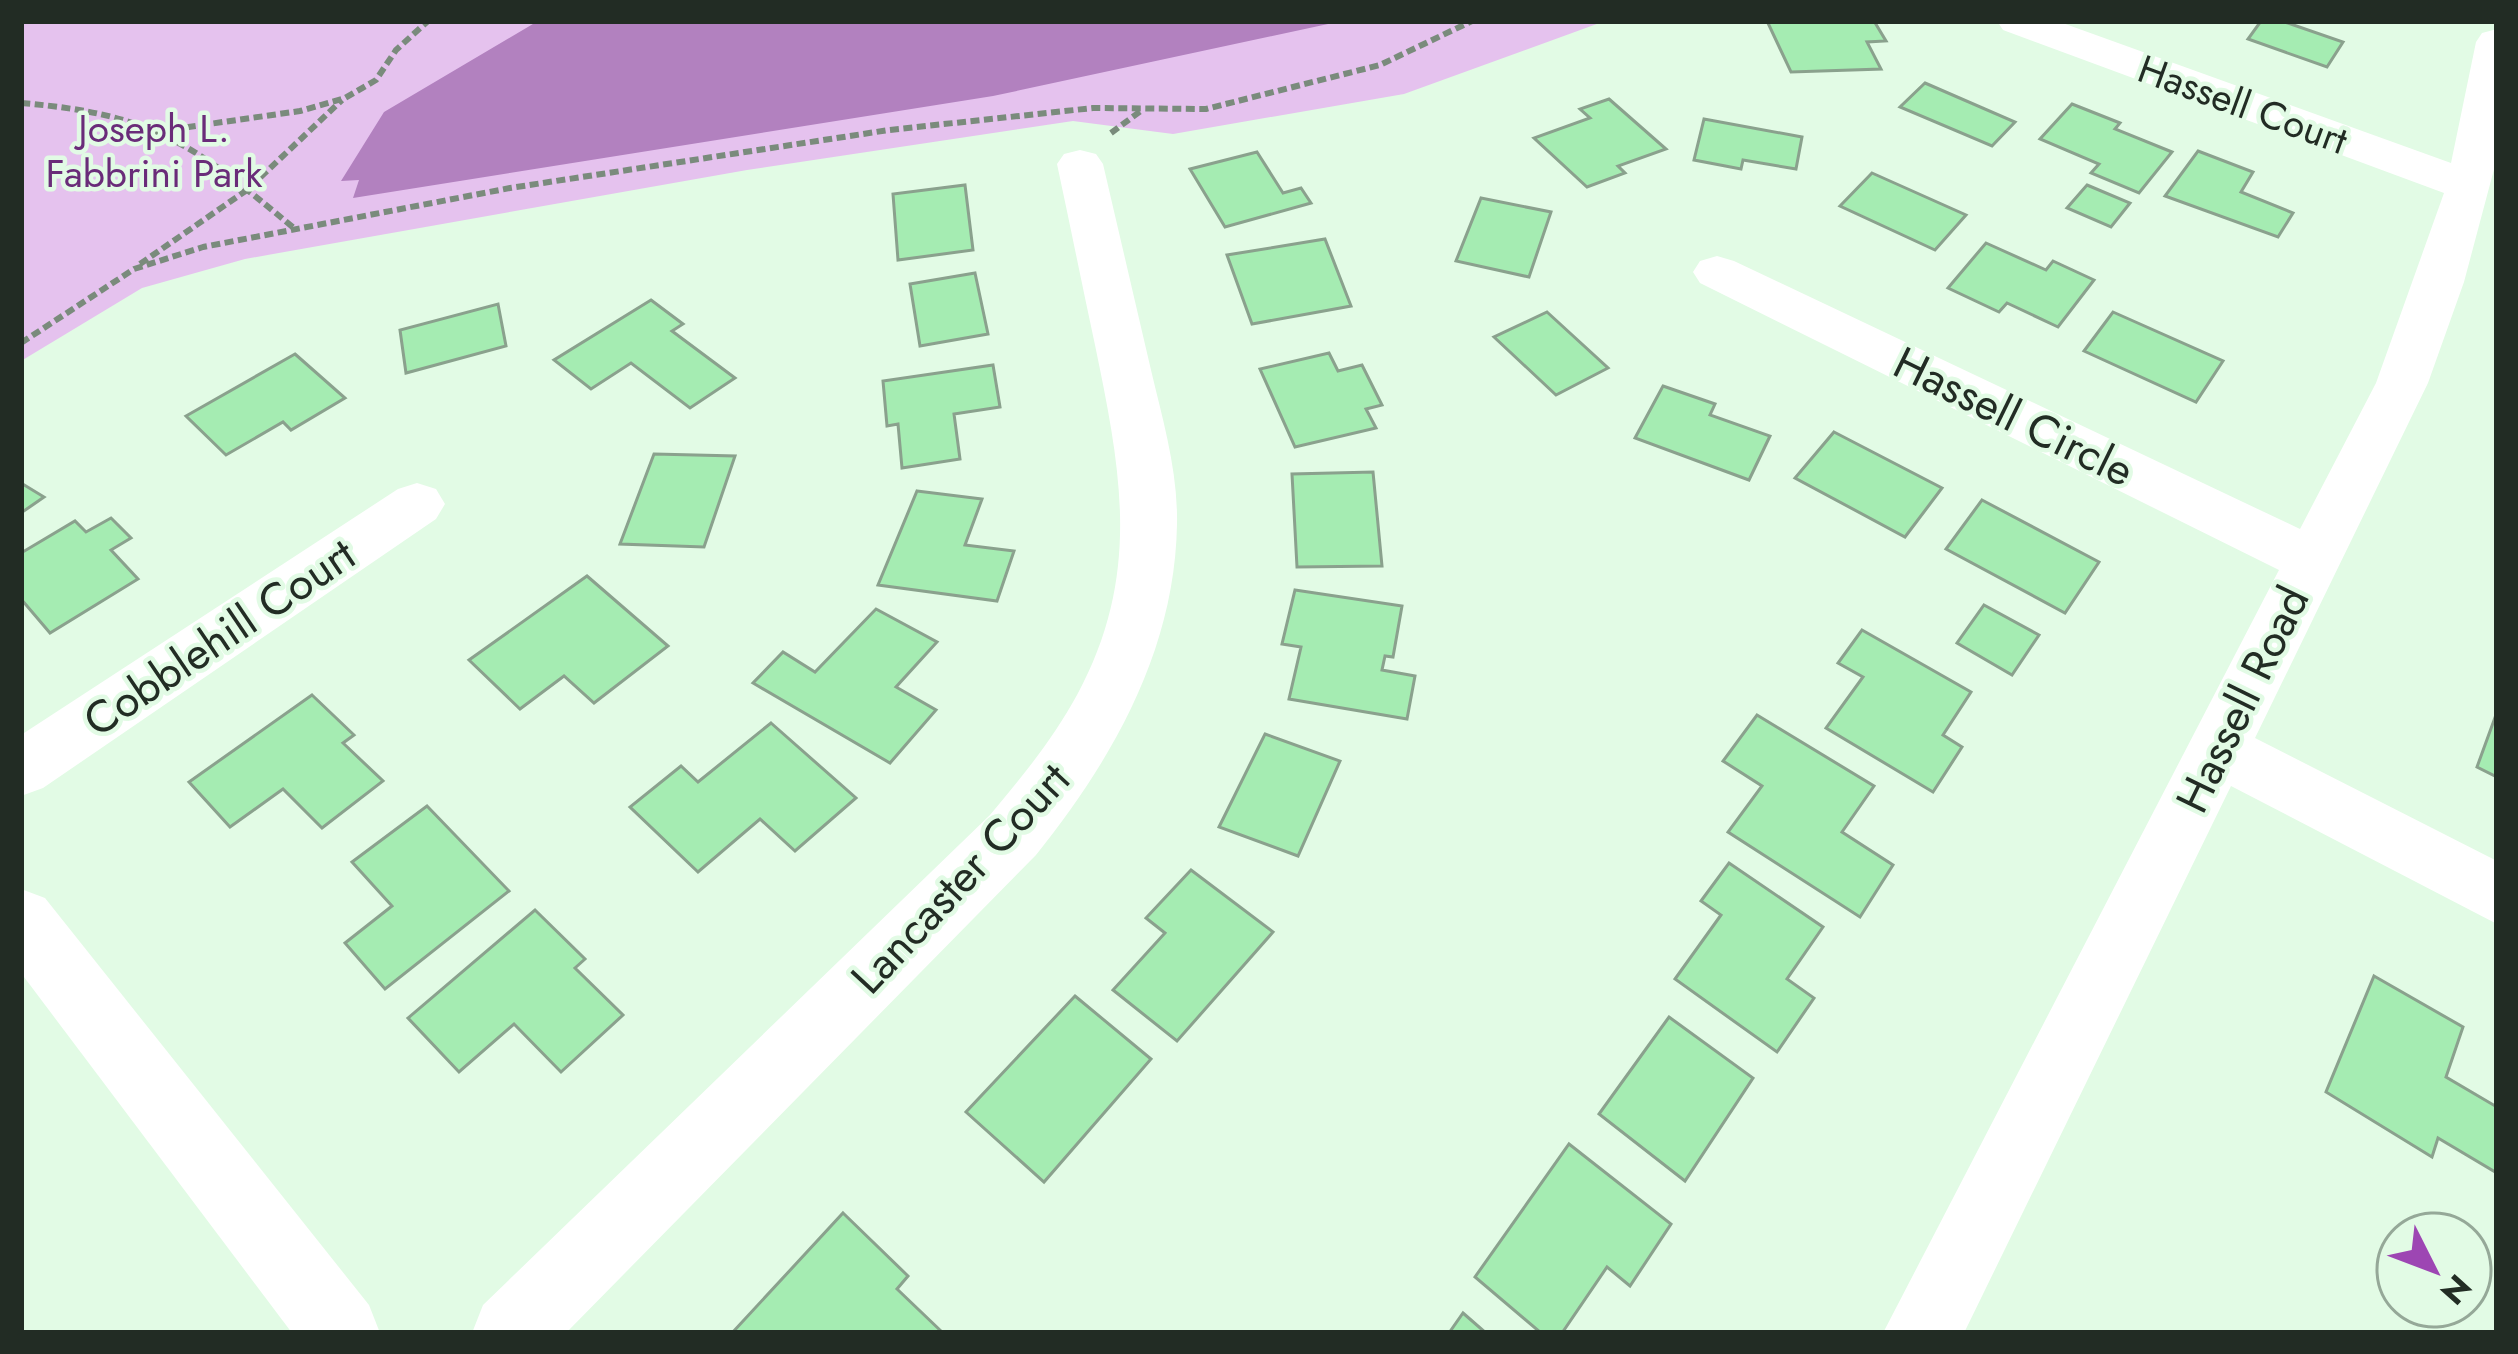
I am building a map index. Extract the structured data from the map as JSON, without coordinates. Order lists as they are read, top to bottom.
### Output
{
  "streets": {
    "street": [
      "Hassell Court",
      "Hassell Circle",
      "Cobblehill Court",
      "Hassell Road",
      "Lancaster Court"
    ]
  },
  "crossings": [
    ["Hassell Court", "Hassell Road"],
    ["Hassell Circle", "Hassell Road"]
  ],
  "parks": ["Joseph L. Fabbrini Park"],
  "north": "bottom right"
}
